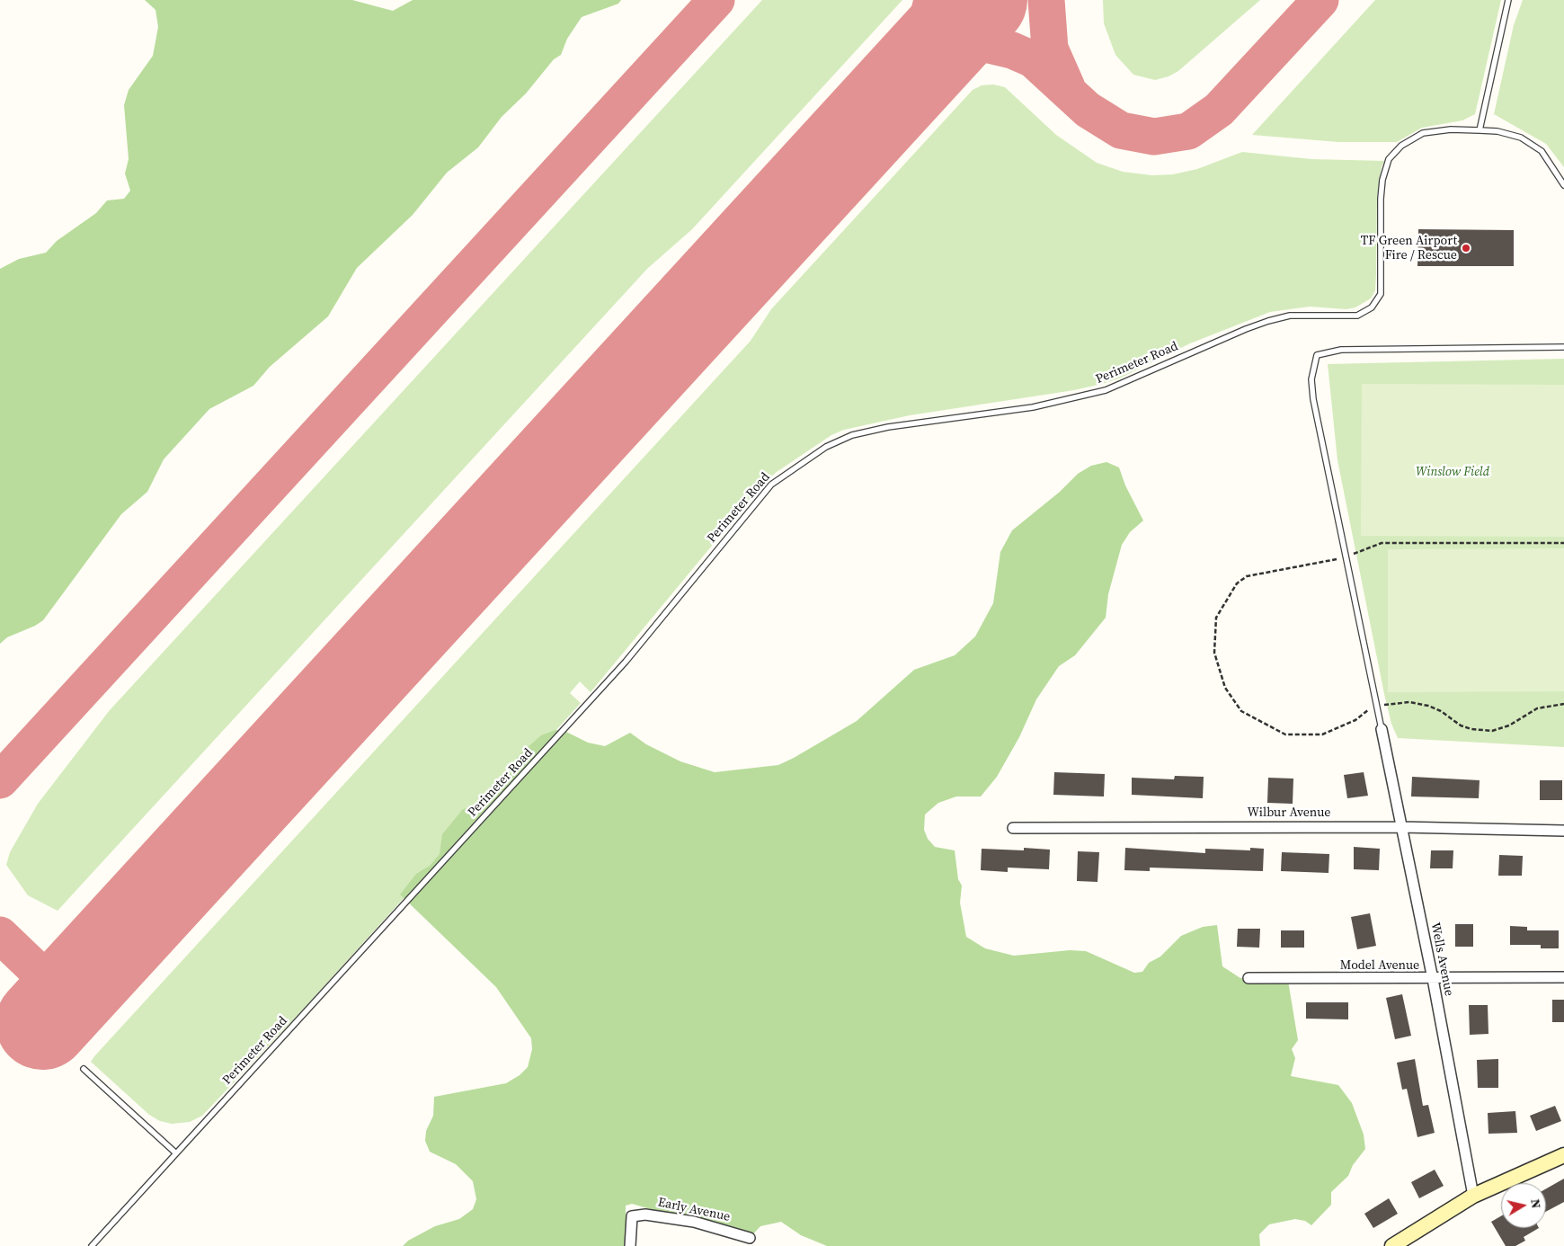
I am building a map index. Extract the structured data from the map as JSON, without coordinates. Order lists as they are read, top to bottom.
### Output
{
  "streets": {
    "street": [
      "Wilbur Avenue",
      "Wells Avenue",
      "Model Avenue",
      "Early Avenue"
    ],
    "lane": ["Perimeter Road"]
  },
  "crossings": [
    ["Wilbur Avenue", "Wells Avenue"],
    ["Wells Avenue", "Model Avenue"]
  ],
  "parks": ["Winslow Field"],
  "places": ["TF Green Airport Fire / Rescue"],
  "north": "right"
}
